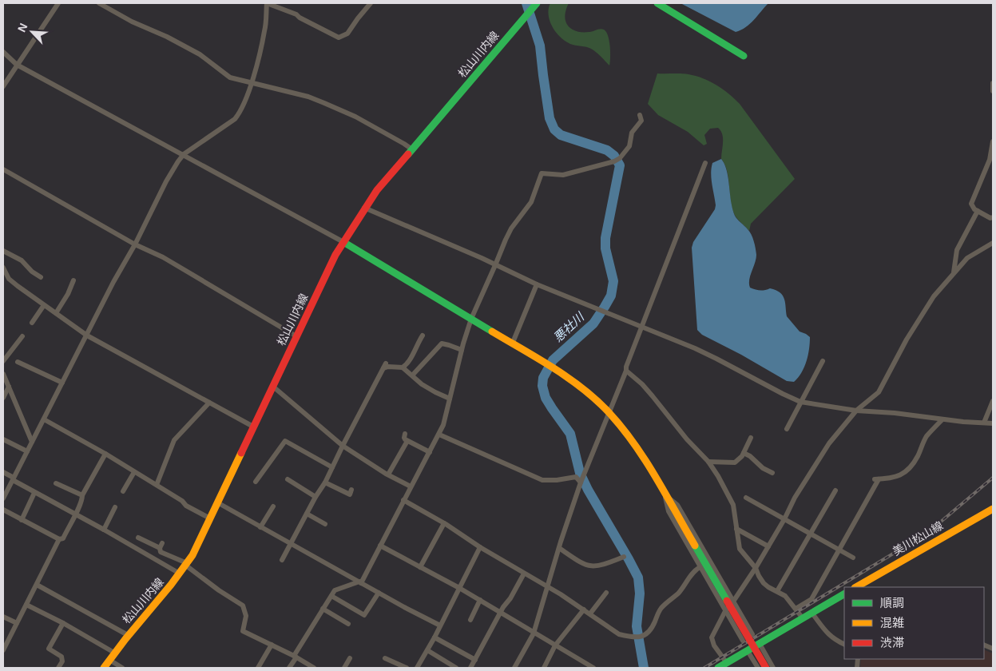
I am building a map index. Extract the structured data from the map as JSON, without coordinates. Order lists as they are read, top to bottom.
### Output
{
  "streets": {
    "main road": ["松山川内線", "美川松山線"]
  },
  "water": ["悪社川"],
  "legend": ["順調", "混雑", "渋滞"],
  "north": "top left"
}
